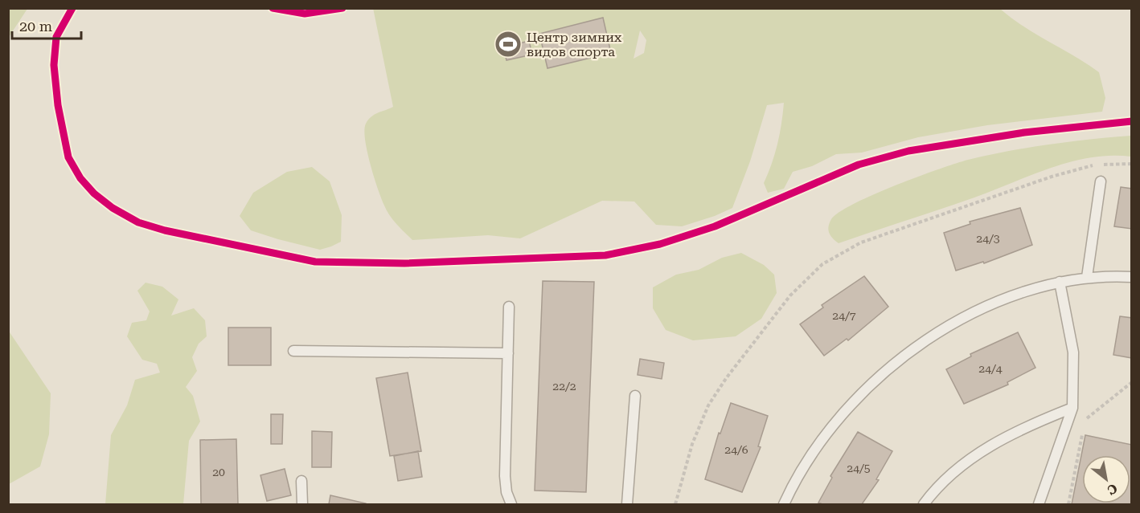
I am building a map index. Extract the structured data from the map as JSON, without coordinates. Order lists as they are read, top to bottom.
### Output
{
  "places": {
    "sports": ["Центр зимних видов спорта"]
  },
  "house_numbers": [
    "24/3",
    "24/7",
    "24/4",
    "22/2",
    "24/6",
    "24/5",
    "20"
  ],
  "scale_bar": "20 m",
  "north": "bottom right"
}
